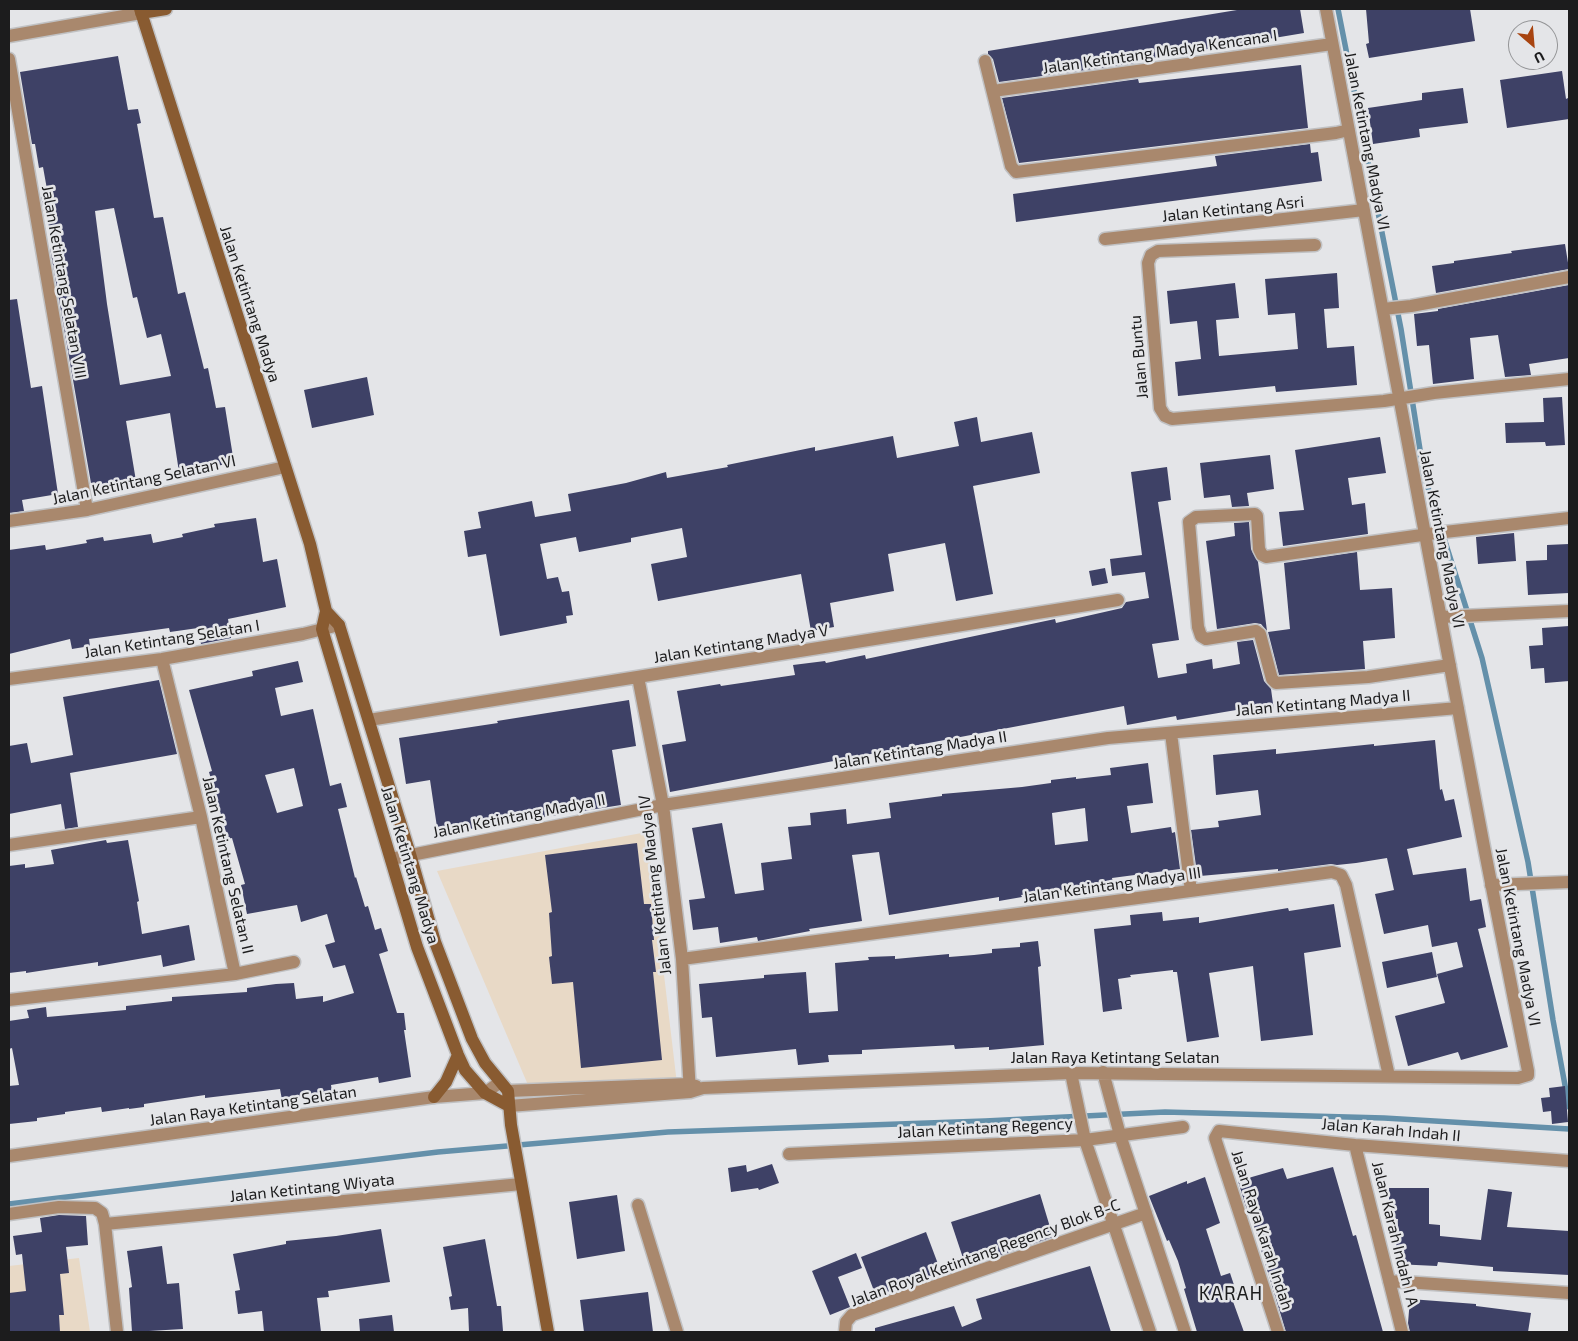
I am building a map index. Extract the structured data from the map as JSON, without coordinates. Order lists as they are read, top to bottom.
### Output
{
  "streets": {
    "street": [
      "Jalan Ketintang Madya Kencana I",
      "Jalan Ketintang Madya VI",
      "Jalan Ketintang Asri",
      "Jalan Ketintang Selatan VIII",
      "Jalan Ketintang Madya",
      "Jalan Buntu",
      "Jalan Ketintang Selatan VI",
      "Jalan Ketintang Selatan I",
      "Jalan Ketintang Madya V",
      "Jalan Ketintang Madya II",
      "Jalan Ketintang Selatan II",
      "Jalan Ketintang Madya IV",
      "Jalan Ketintang Madya III",
      "Jalan Raya Ketintang Selatan",
      "Jalan Ketintang Regency",
      "Jalan Karah Indah II",
      "Jalan Ketintang Wiyata",
      "Jalan Raya Karah Indah",
      "Jalan Karah Indah I A",
      "Jalan Royal Ketintang Regency Blok B-C"
    ]
  },
  "crossings": [
    ["Jalan Ketintang Madya Kencana I", "Jalan Ketintang Madya VI"],
    ["Jalan Ketintang Madya VI", "Jalan Ketintang Asri"],
    ["Jalan Ketintang Madya VI", "Jalan Buntu"],
    ["Jalan Ketintang Madya VI", "Jalan Ketintang Madya II"],
    ["Jalan Ketintang Madya VI", "Jalan Raya Ketintang Selatan"],
    ["Jalan Ketintang Selatan VIII", "Jalan Ketintang Selatan VI"],
    ["Jalan Ketintang Madya", "Jalan Ketintang Selatan VI"],
    ["Jalan Ketintang Madya", "Jalan Ketintang Selatan I"],
    ["Jalan Ketintang Madya", "Jalan Ketintang Madya V"],
    ["Jalan Ketintang Madya", "Jalan Ketintang Madya II"],
    ["Jalan Ketintang Madya", "Jalan Raya Ketintang Selatan"],
    ["Jalan Ketintang Selatan I", "Jalan Ketintang Selatan II"],
    ["Jalan Ketintang Madya V", "Jalan Ketintang Madya IV"],
    ["Jalan Ketintang Madya II", "Jalan Ketintang Madya IV"],
    ["Jalan Ketintang Madya IV", "Jalan Ketintang Madya III"],
    ["Jalan Ketintang Madya IV", "Jalan Raya Ketintang Selatan"],
    ["Jalan Ketintang Madya III", "Jalan Raya Ketintang Selatan"],
    ["Jalan Karah Indah II", "Jalan Raya Karah Indah"],
    ["Jalan Karah Indah II", "Jalan Karah Indah I A"]
  ],
  "districts": ["KARAH"],
  "north": "bottom right"
}
